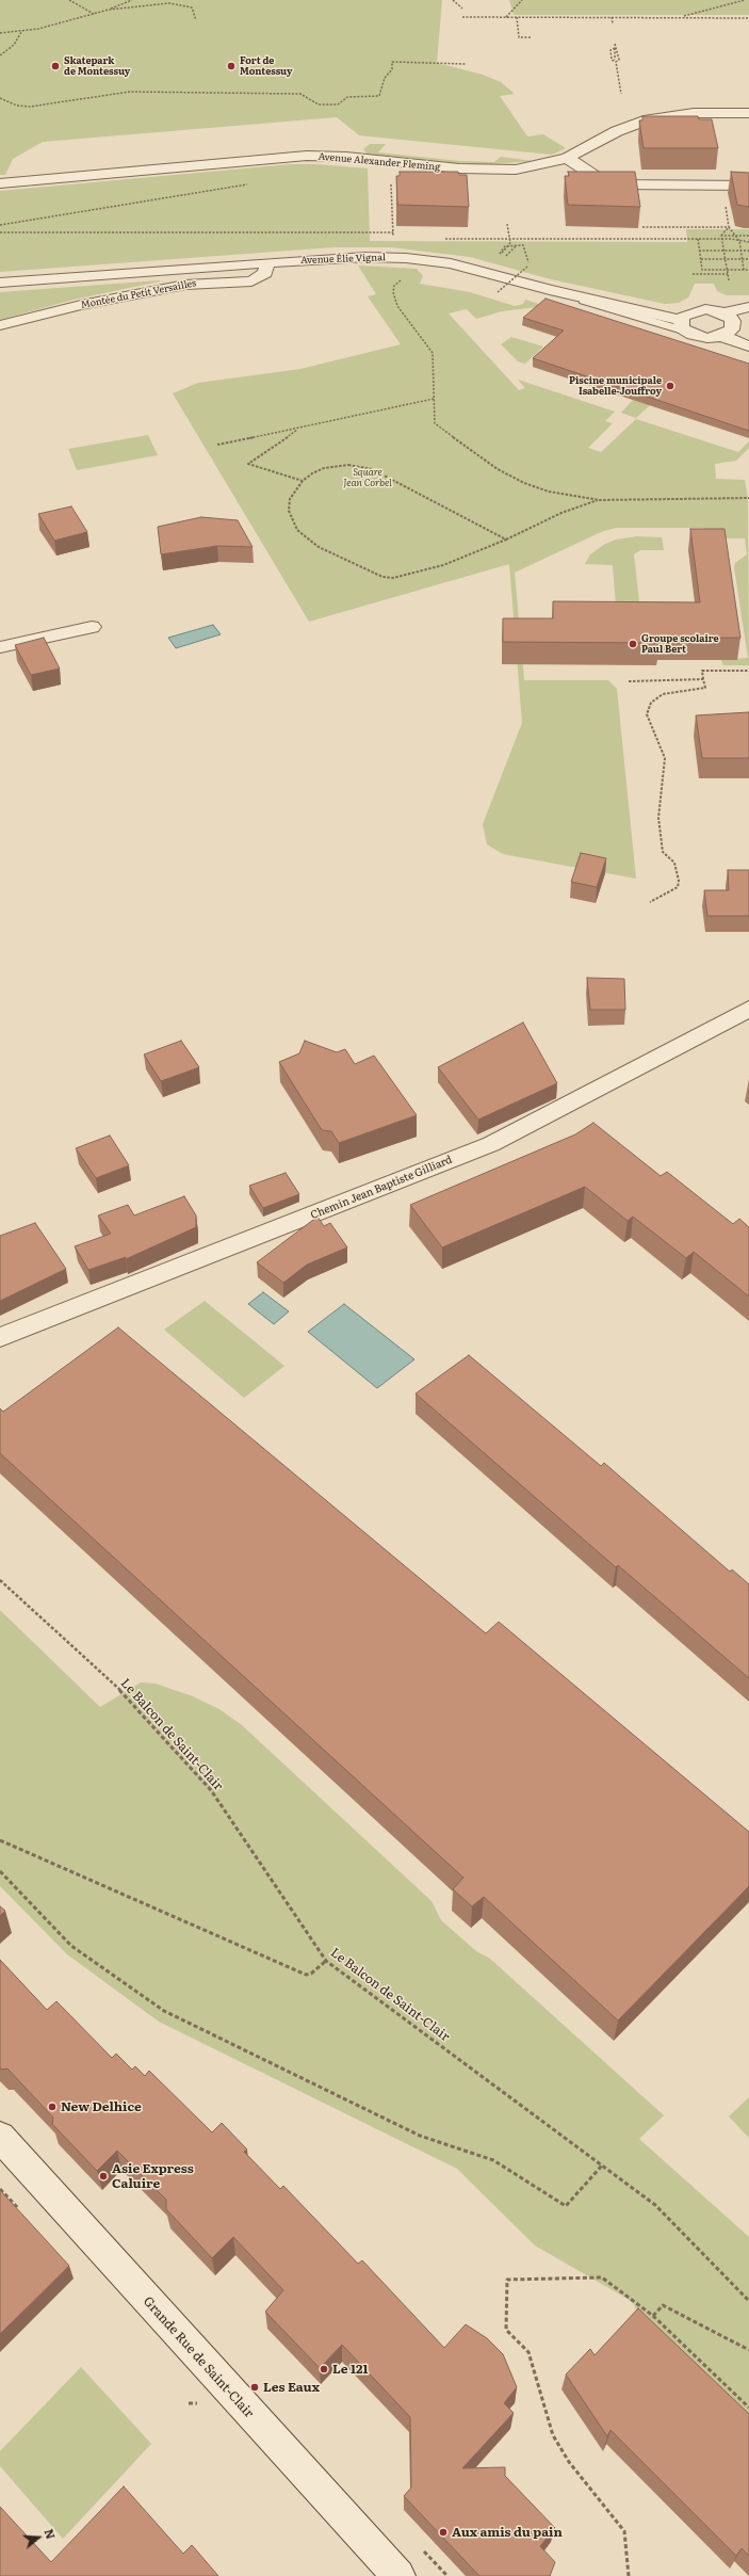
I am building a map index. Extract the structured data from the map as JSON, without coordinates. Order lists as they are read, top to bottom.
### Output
{
  "streets": {
    "street": [
      "Avenue Alexander Fleming",
      "Avenue Élie Vignal",
      "Montée du Petit Versailles",
      "Chemin Jean Baptiste Gilliard",
      "Grande Rue de Saint-Clair"
    ],
    "path": ["Le Balcon de Saint-Clair"]
  },
  "crossings": [
    ["Avenue Élie Vignal", "Montée du Petit Versailles"]
  ],
  "parks": ["Square Jean Corbel"],
  "places": [
    "Skatepark de Montessuy",
    "Fort de Montessuy",
    "Piscine municipale Isabelle-Jouffroy",
    "Groupe scolaire Paul Bert",
    "New Delhice",
    "Asie Express Caluire",
    "Le 121",
    "Les Eaux",
    "Aux amis du pain"
  ],
  "north": "right"
}
